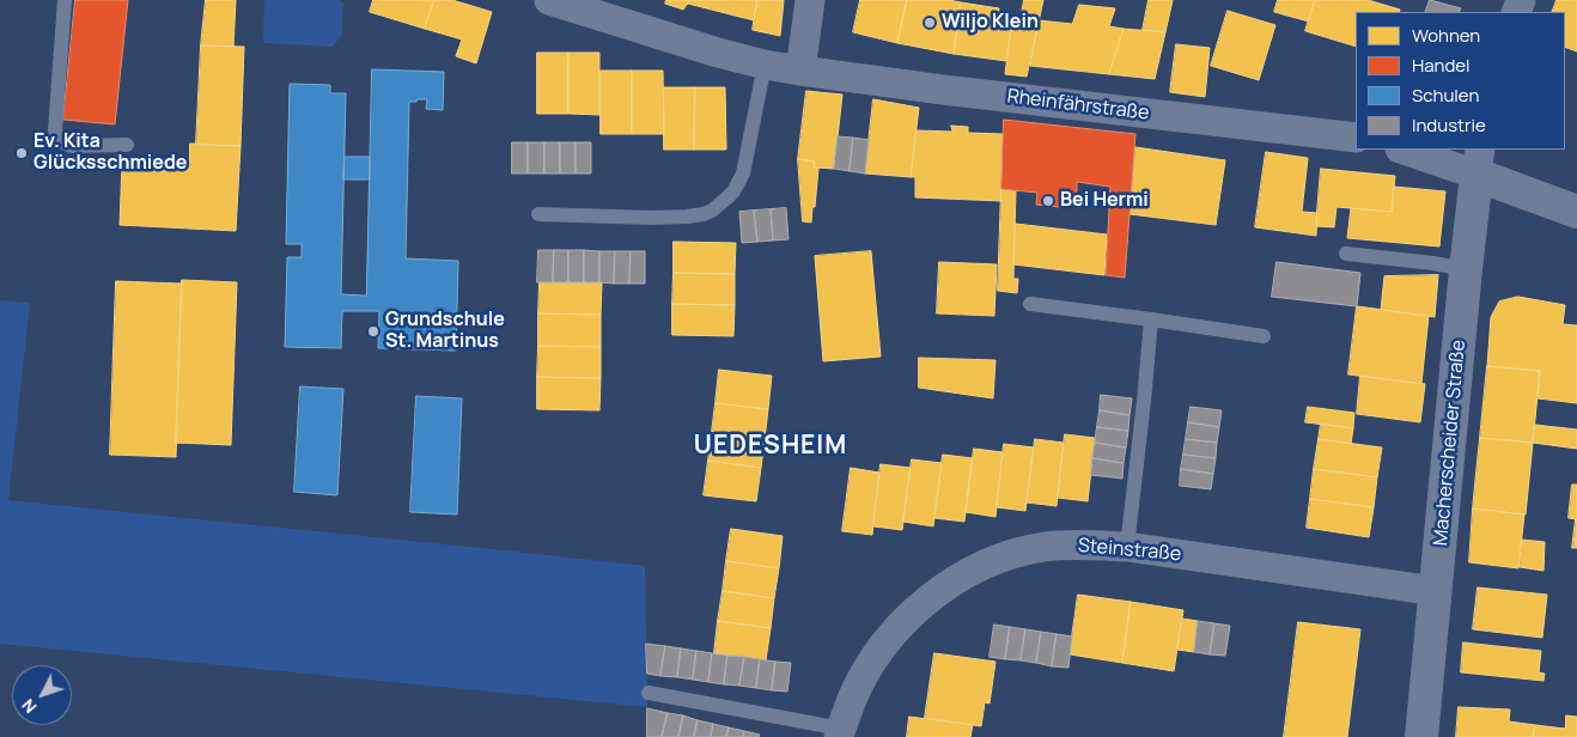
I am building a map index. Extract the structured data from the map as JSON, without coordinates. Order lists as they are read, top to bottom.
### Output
{
  "streets": {
    "street": ["Rheinfährstraße", "Macherscheider Straße", "Steinstraße"]
  },
  "crossings": [
    ["Macherscheider Straße", "Steinstraße"]
  ],
  "districts": ["UEDESHEIM"],
  "places": [
    "Wiljo Klein",
    "Ev. Kita Glücksschmiede",
    "Bei Hermi",
    "Grundschule St. Martinus"
  ],
  "legend": [
    "Wohnen",
    "Handel",
    "Schulen",
    "Industrie"
  ],
  "north": "bottom left"
}
